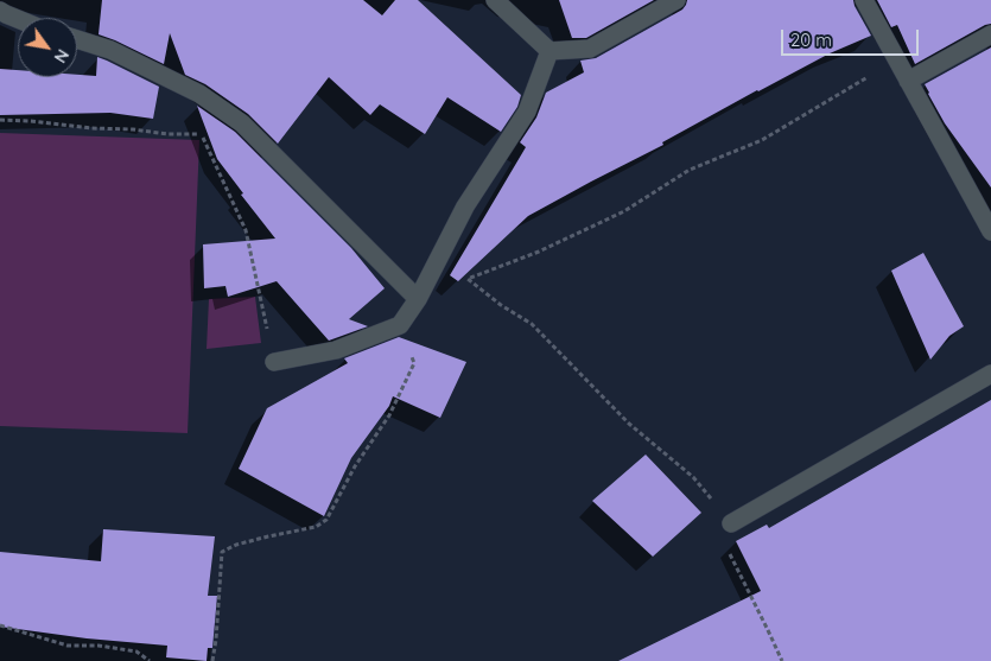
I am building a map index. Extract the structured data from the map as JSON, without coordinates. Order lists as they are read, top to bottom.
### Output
{
  "scale_bar": "20 m",
  "north": "bottom right"
}
